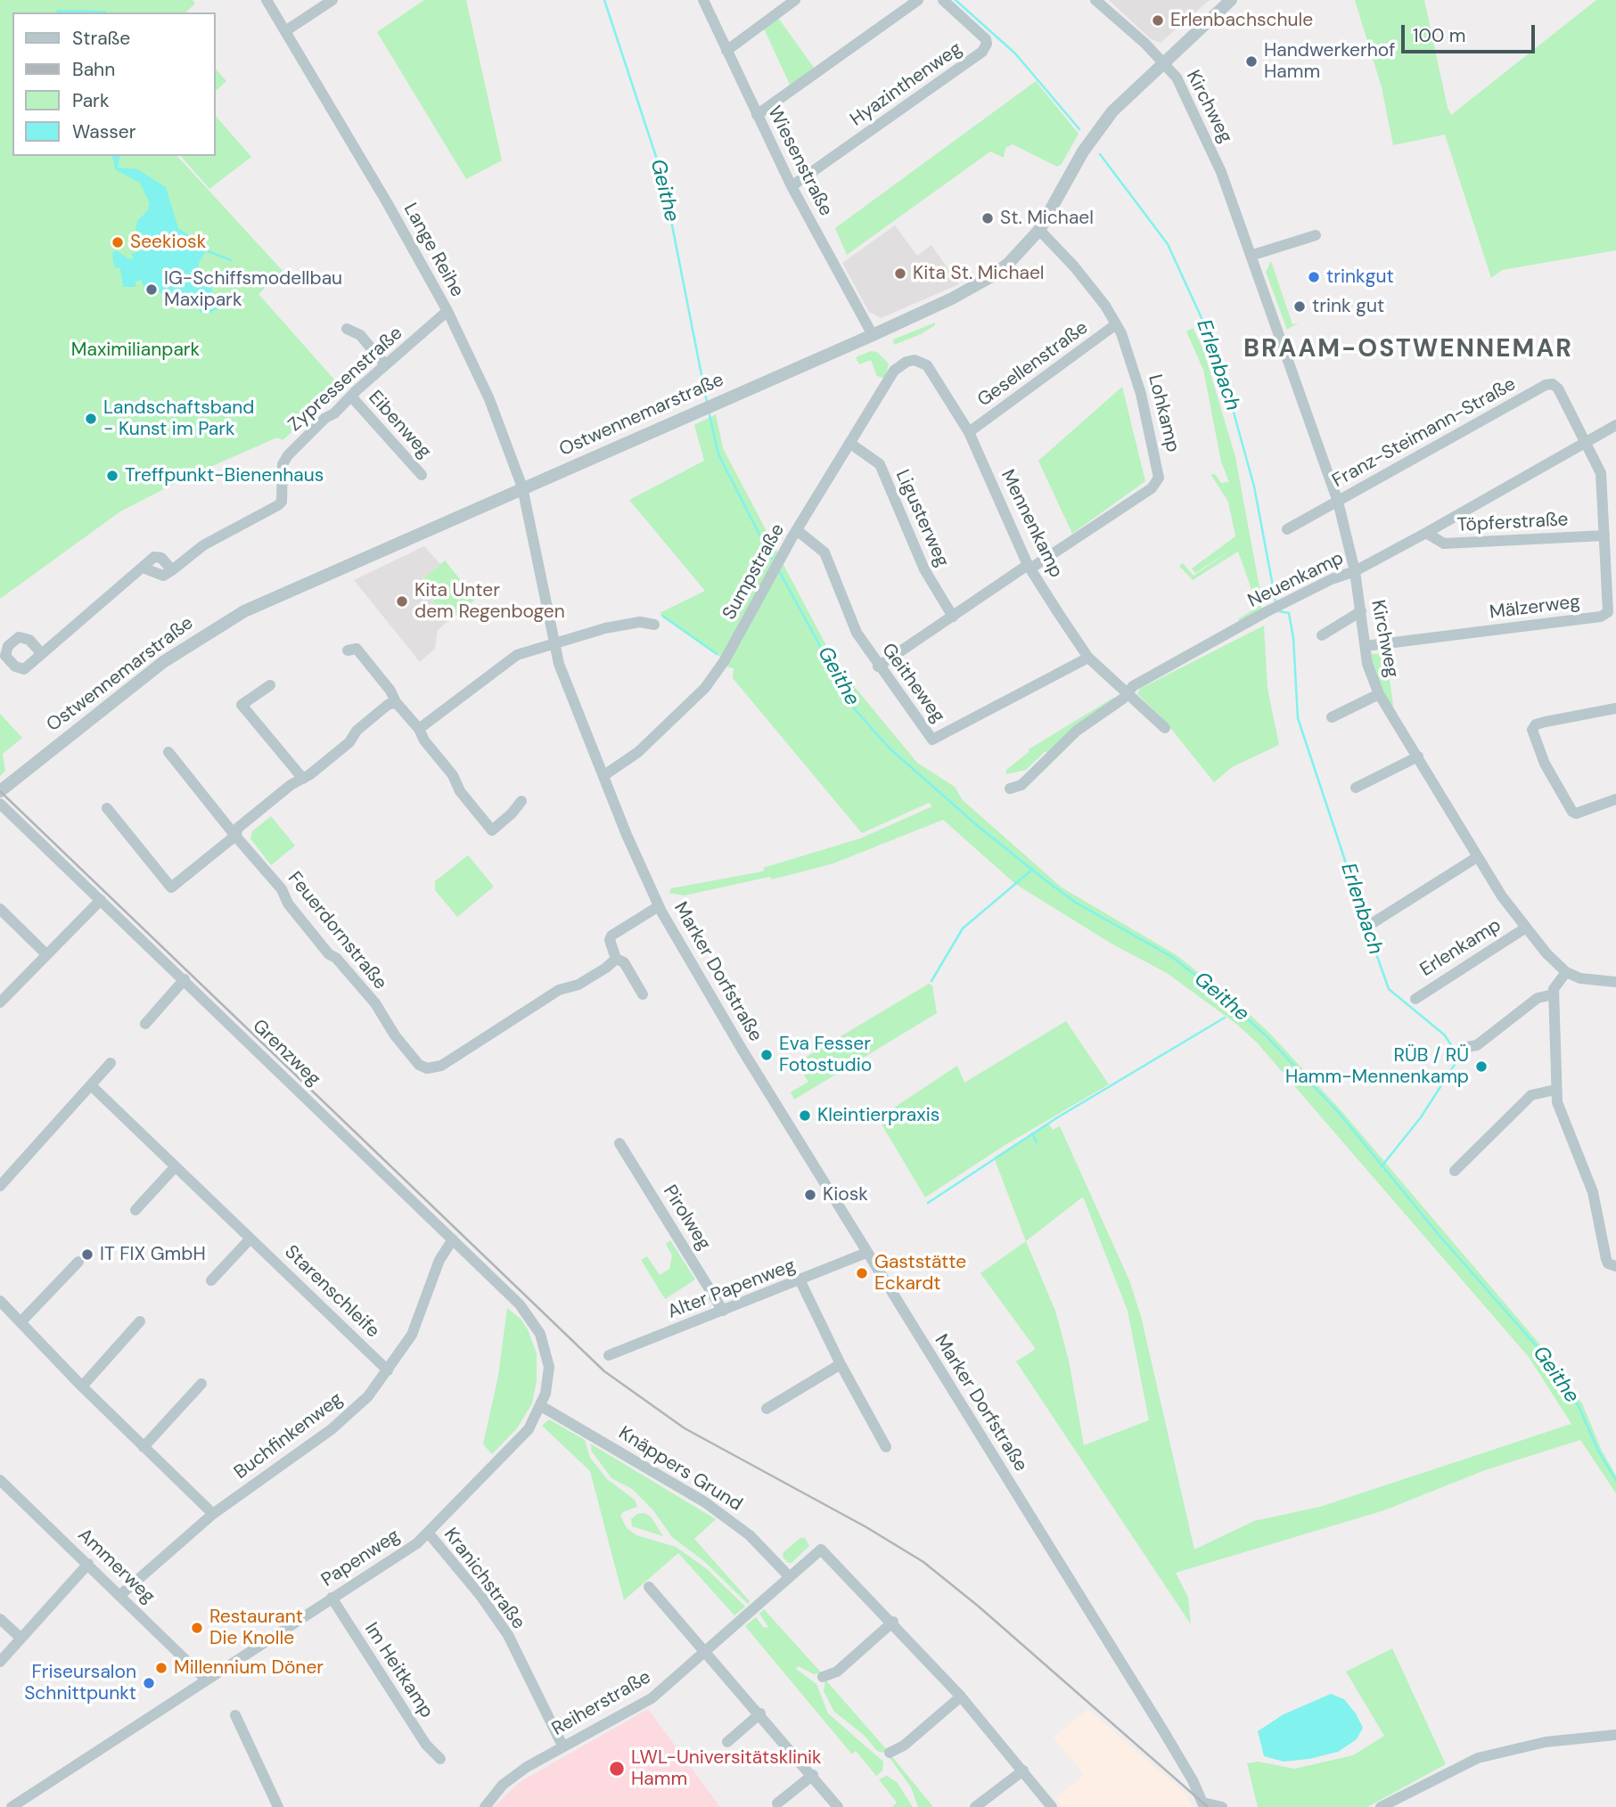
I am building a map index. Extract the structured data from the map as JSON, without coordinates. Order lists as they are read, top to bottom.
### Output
{
  "streets": {
    "street": [
      "Hyazinthenweg",
      "Kirchweg",
      "Wiesenstraße",
      "Lange Reihe",
      "Gesellenstraße",
      "Zypressenstraße",
      "Lohkamp",
      "Ostwennemarstraße",
      "Eibenweg",
      "Franz-Steimann-Straße",
      "Ligusterweg",
      "Töpferstraße",
      "Mennenkamp",
      "Sumpstraße",
      "Neuenkamp",
      "Mälzerweg",
      "Geitheweg",
      "Feuerdornstraße",
      "Erlenkamp",
      "Marker Dorfstraße",
      "Grenzweg",
      "Pirolweg",
      "Alter Papenweg",
      "Starenschleife",
      "Buchfinkenweg",
      "Knäppers Grund",
      "Papenweg",
      "Ammerweg",
      "Kranichstraße",
      "Im Heitkamp",
      "Reiherstraße"
    ]
  },
  "crossings": [
    ["Hyazinthenweg", "Wiesenstraße"],
    ["Kirchweg", "Ostwennemarstraße"],
    ["Kirchweg", "Franz-Steimann-Straße"],
    ["Kirchweg", "Neuenkamp"],
    ["Kirchweg", "Mälzerweg"],
    ["Kirchweg", "Erlenkamp"],
    ["Wiesenstraße", "Ostwennemarstraße"],
    ["Lange Reihe", "Zypressenstraße"],
    ["Lange Reihe", "Ostwennemarstraße"],
    ["Lange Reihe", "Marker Dorfstraße"],
    ["Gesellenstraße", "Lohkamp"],
    ["Gesellenstraße", "Mennenkamp"],
    ["Zypressenstraße", "Eibenweg"],
    ["Lohkamp", "Ostwennemarstraße"],
    ["Lohkamp", "Ligusterweg"],
    ["Lohkamp", "Mennenkamp"],
    ["Lohkamp", "Geitheweg"],
    ["Ostwennemarstraße", "Marker Dorfstraße"],
    ["Franz-Steimann-Straße", "Neuenkamp"],
    ["Franz-Steimann-Straße", "Mälzerweg"],
    ["Ligusterweg", "Sumpstraße"],
    ["Töpferstraße", "Neuenkamp"],
    ["Töpferstraße", "Mälzerweg"],
    ["Mennenkamp", "Sumpstraße"],
    ["Mennenkamp", "Neuenkamp"],
    ["Mennenkamp", "Geitheweg"],
    ["Sumpstraße", "Geitheweg"],
    ["Sumpstraße", "Marker Dorfstraße"],
    ["Neuenkamp", "Mälzerweg"],
    ["Marker Dorfstraße", "Alter Papenweg"],
    ["Grenzweg", "Buchfinkenweg"],
    ["Grenzweg", "Papenweg"],
    ["Pirolweg", "Alter Papenweg"],
    ["Starenschleife", "Buchfinkenweg"],
    ["Buchfinkenweg", "Ammerweg"],
    ["Knäppers Grund", "Papenweg"],
    ["Knäppers Grund", "Reiherstraße"],
    ["Papenweg", "Ammerweg"],
    ["Papenweg", "Kranichstraße"],
    ["Papenweg", "Im Heitkamp"],
    ["Kranichstraße", "Reiherstraße"]
  ],
  "districts": ["BRAAM-OSTWENNEMAR"],
  "water": ["Geithe", "Erlenbach"],
  "parks": ["Maximilianpark"],
  "places": [
    "Erlenbachschule",
    "Handwerkerhof Hamm",
    "St. Michael",
    "Seekiosk",
    "Kita St. Michael",
    "trinkgut",
    "IG-Schiffsmodellbau Maxipark",
    "trink gut",
    "Landschaftsband - Kunst im Park",
    "Treffpunkt-Bienenhaus",
    "Kita Unter dem Regenbogen",
    "Eva Fesser Fotostudio",
    "RÜB / RÜ Hamm-Mennenkamp",
    "Kleintierpraxis",
    "Kiosk",
    "IT FIX GmbH",
    "Gaststätte Eckardt",
    "Restaurant Die Knolle",
    "Millennium Döner",
    "Friseursalon Schnittpunkt",
    "LWL-Universitätsklinik Hamm"
  ],
  "legend": [
    "Straße",
    "Bahn",
    "Park",
    "Wasser"
  ],
  "scale_bar": "100 m"
}
